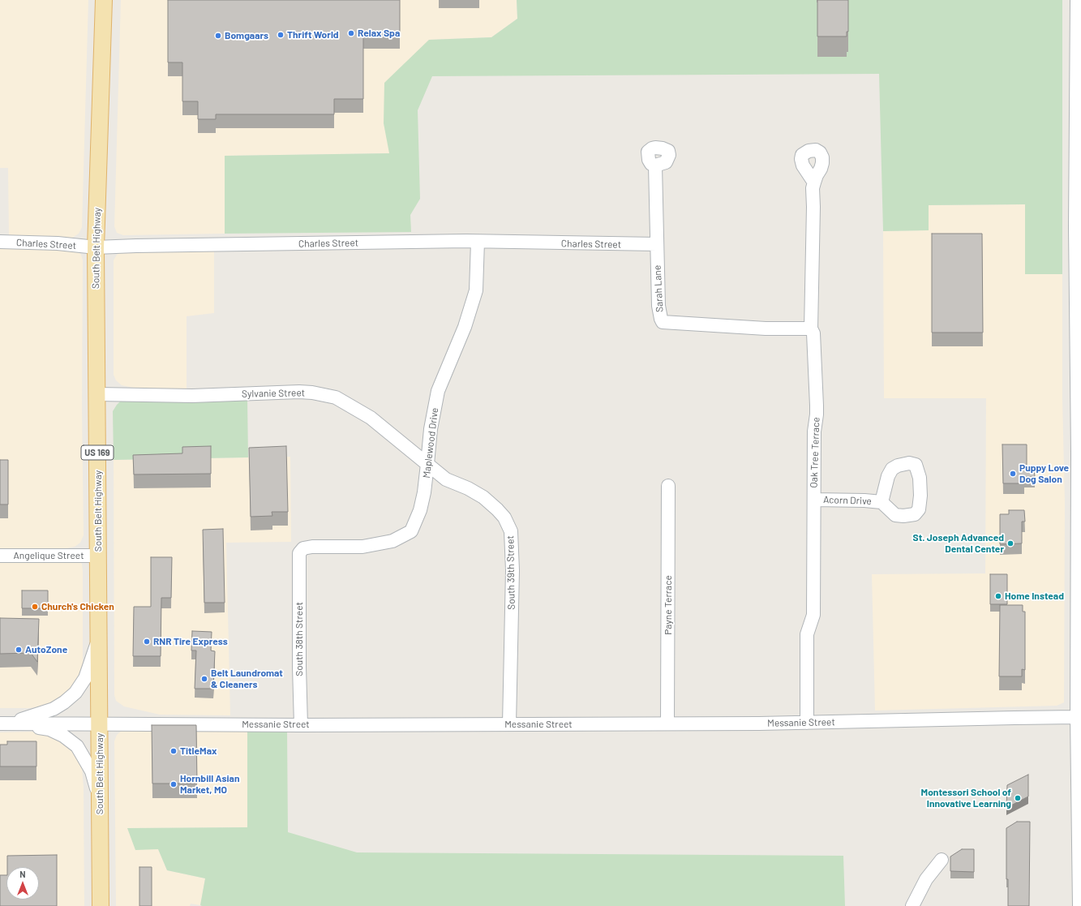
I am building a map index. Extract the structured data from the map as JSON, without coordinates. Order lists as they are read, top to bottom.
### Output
{
  "streets": {
    "main road": ["South Belt Highway", "US 169"],
    "street": [
      "Charles Street",
      "Sarah Lane",
      "Sylvanie Street",
      "Maplewood Drive",
      "Oak Tree Terrace",
      "Acorn Drive",
      "Angelique Street",
      "South 39th Street",
      "Payne Terrace",
      "South 38th Street",
      "Messanie Street"
    ]
  },
  "crossings": [
    ["Charles Street", "South Belt Highway"],
    ["Charles Street", "Sarah Lane"],
    ["Charles Street", "Maplewood Drive"],
    ["South Belt Highway", "Sylvanie Street"],
    ["South Belt Highway", "Angelique Street"],
    ["South Belt Highway", "Messanie Street"],
    ["Sarah Lane", "Oak Tree Terrace"],
    ["Sylvanie Street", "Maplewood Drive"],
    ["Sylvanie Street", "South 39th Street"],
    ["Maplewood Drive", "South 39th Street"],
    ["Maplewood Drive", "South 38th Street"],
    ["Oak Tree Terrace", "Acorn Drive"],
    ["Oak Tree Terrace", "Messanie Street"],
    ["South 39th Street", "Messanie Street"],
    ["Payne Terrace", "Messanie Street"],
    ["South 38th Street", "Messanie Street"]
  ],
  "places": [
    "Relax Spa",
    "Thrift World",
    "Bomgaars",
    "Puppy Love Dog Salon",
    "St. Joseph Advanced Dental Center",
    "Home Instead",
    "Church's Chicken",
    "RNR Tire Express",
    "AutoZone",
    "Belt Laundromat & Cleaners",
    "TitleMax",
    "Hornbill Asian Market, MO",
    "Montessori School of Innovative Learning"
  ],
  "north": "top"
}
